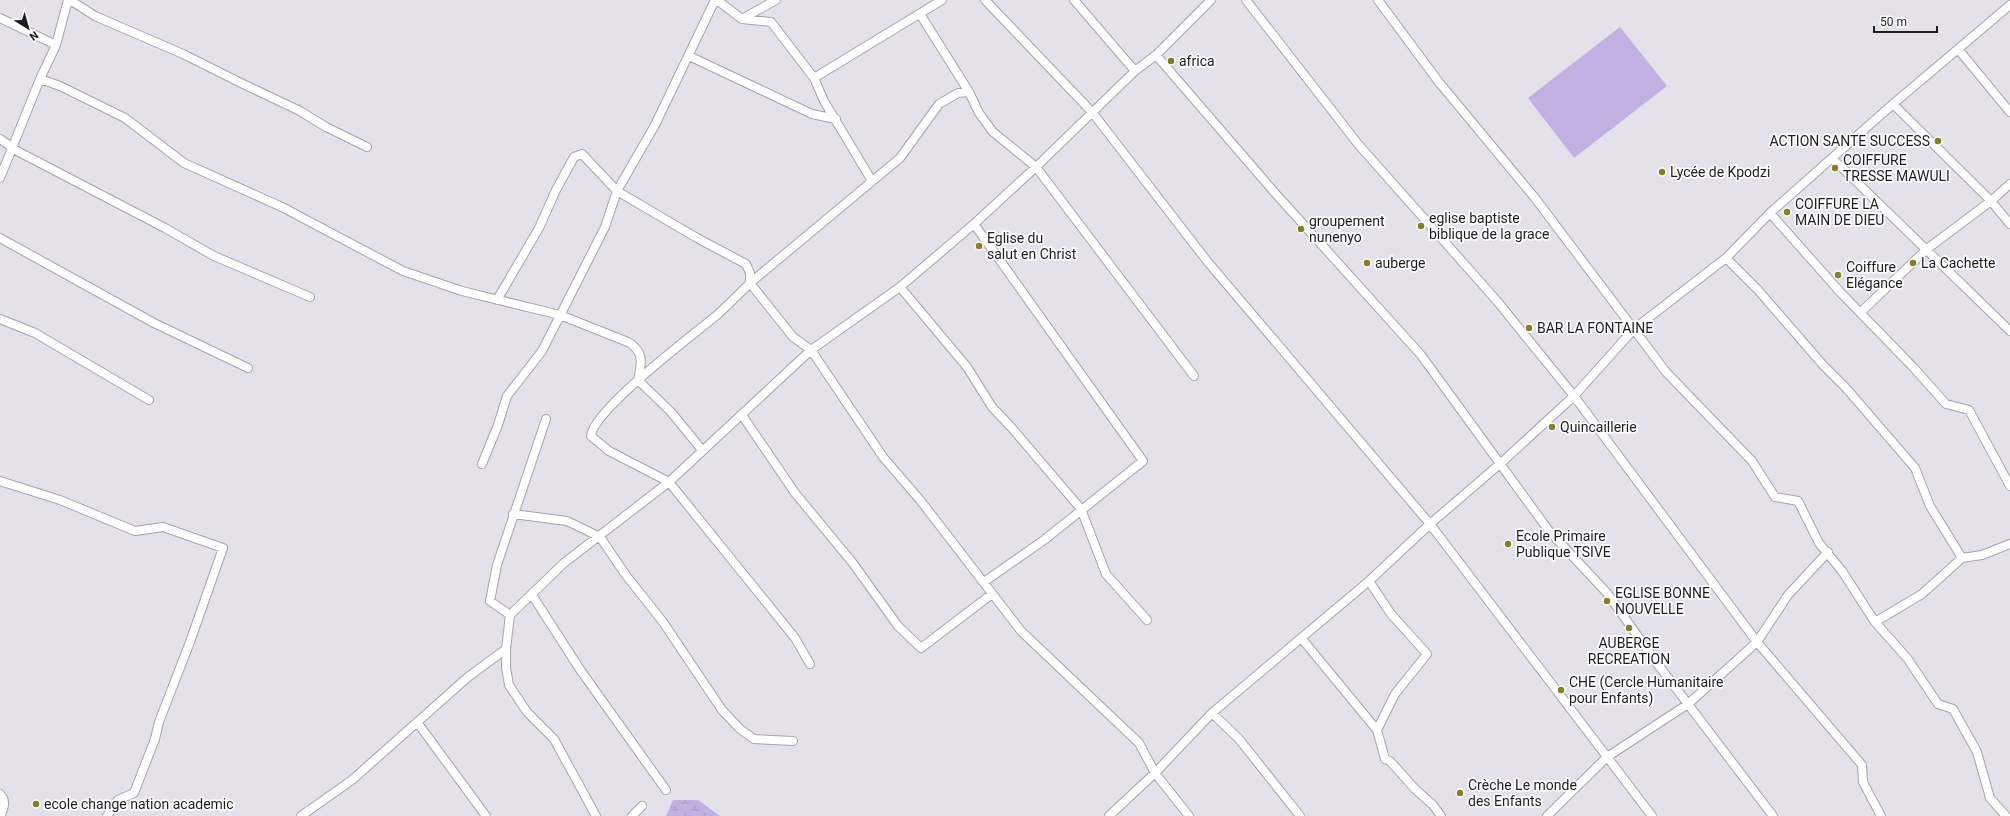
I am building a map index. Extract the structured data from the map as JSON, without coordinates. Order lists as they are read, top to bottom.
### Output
{
  "places": [
    "africa",
    "ACTION SANTE SUCCESS",
    "COIFFURE TRESSE MAWULI",
    "Lycée de Kpodzi",
    "COIFFURE LA MAIN DE DIEU",
    "eglise baptiste biblique de la grace",
    "groupement nunenyo",
    "Eglise du salut en Christ",
    "auberge",
    "La Cachette",
    "Coiffure Elégance",
    "BAR LA FONTAINE",
    "Quincaillerie",
    "Ecole Primaire Publique TSIVE",
    "EGLISE BONNE NOUVELLE",
    "AUBERGE RECREATION",
    "CHE (Cercle Humanitaire pour Enfants)",
    "Crèche Le monde des Enfants",
    "ecole change nation academic"
  ],
  "scale_bar": "50 m",
  "north": "bottom right"
}
